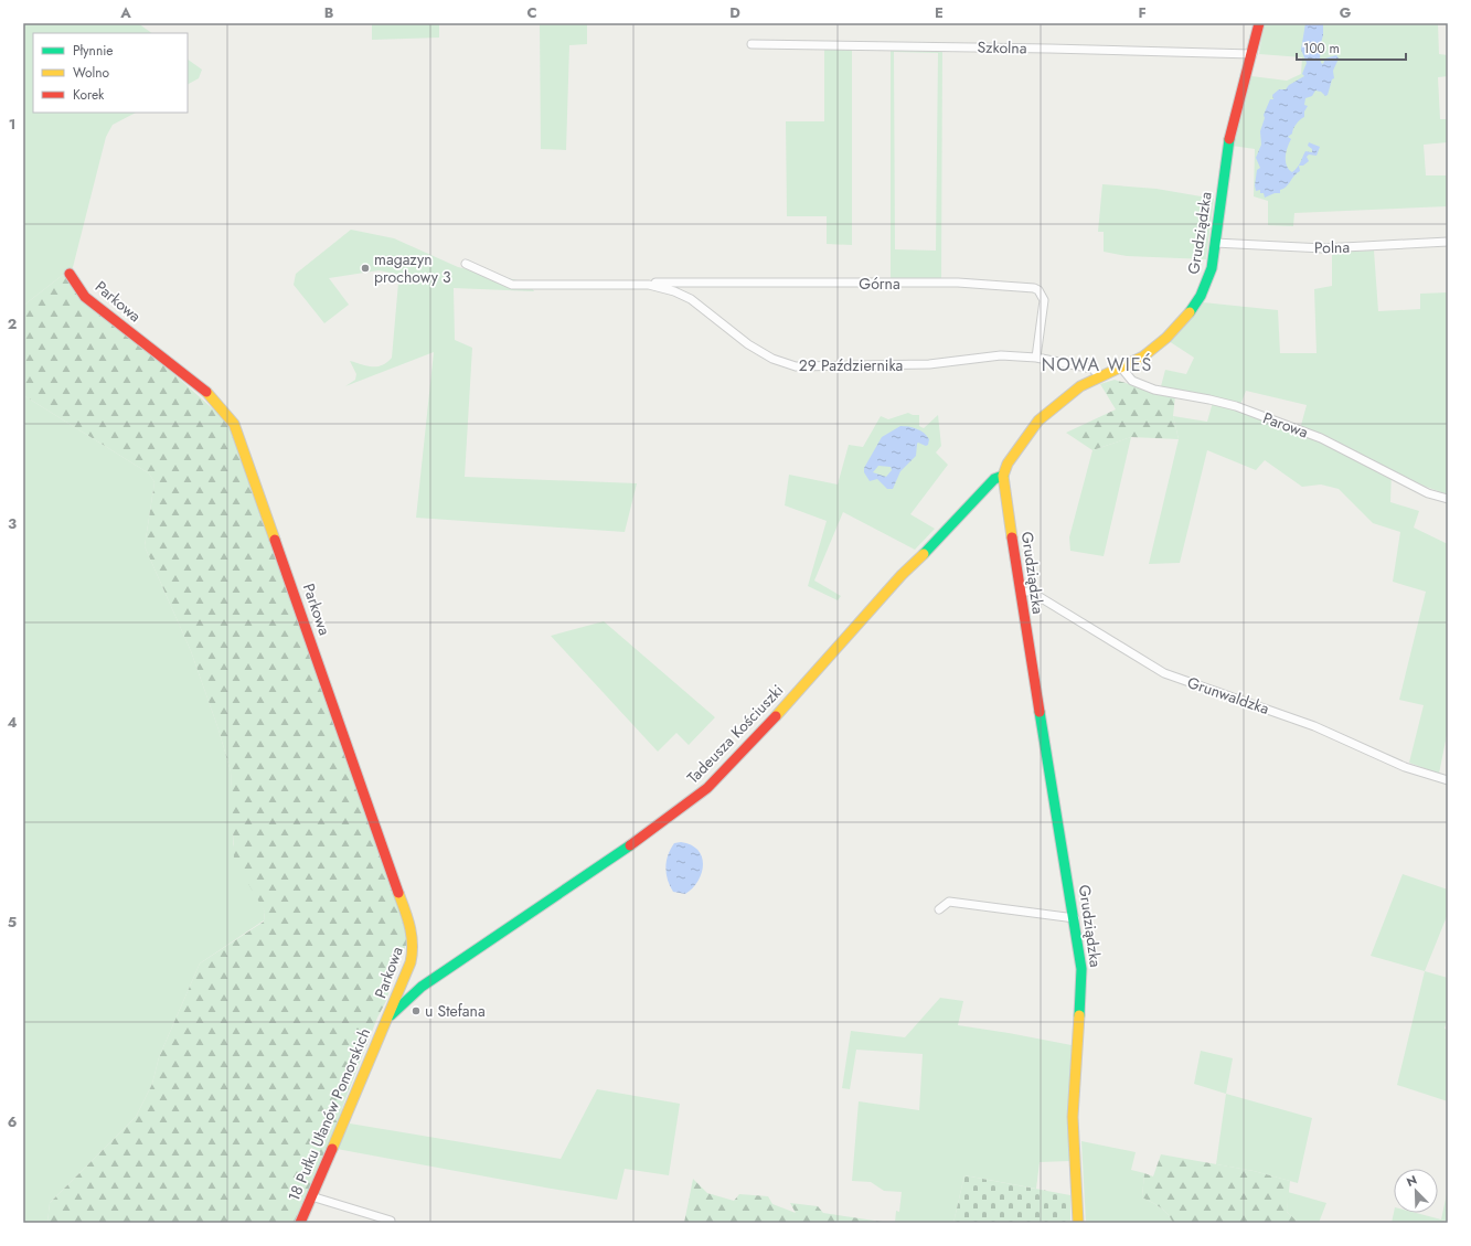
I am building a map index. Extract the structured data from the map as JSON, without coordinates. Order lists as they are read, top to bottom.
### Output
{
  "streets": {
    "street": [
      "Szkolna",
      "Grudziądzka",
      "Polna",
      "Górna",
      "Parkowa",
      "29 Października",
      "Parowa",
      "Grunwaldzka",
      "Tadeusza Kościuszki",
      "18 Pułku Ułanów Pomorskich"
    ]
  },
  "crossings": [
    ["Szkolna", "Grudziądzka"],
    ["Grudziądzka", "Polna"],
    ["Grudziądzka", "29 Października"],
    ["Grudziądzka", "Parowa"],
    ["Grudziądzka", "Grunwaldzka"],
    ["Grudziądzka", "Tadeusza Kościuszki"],
    ["Górna", "29 Października"],
    ["Parkowa", "Tadeusza Kościuszki"],
    ["Parkowa", "18 Pułku Ułanów Pomorskich"],
    ["Tadeusza Kościuszki", "18 Pułku Ułanów Pomorskich"]
  ],
  "districts": ["NOWA WIEŚ"],
  "places": ["magazyn prochowy 3", "u Stefana"],
  "legend": ["Płynnie", "Wolno", "Korek"],
  "scale_bar": "100 m",
  "north": "top left",
  "grid": {
    "columns": [
      "A",
      "B",
      "C",
      "D",
      "E",
      "F",
      "G"
    ],
    "rows": [
      "1",
      "2",
      "3",
      "4",
      "5",
      "6"
    ]
  }
}
